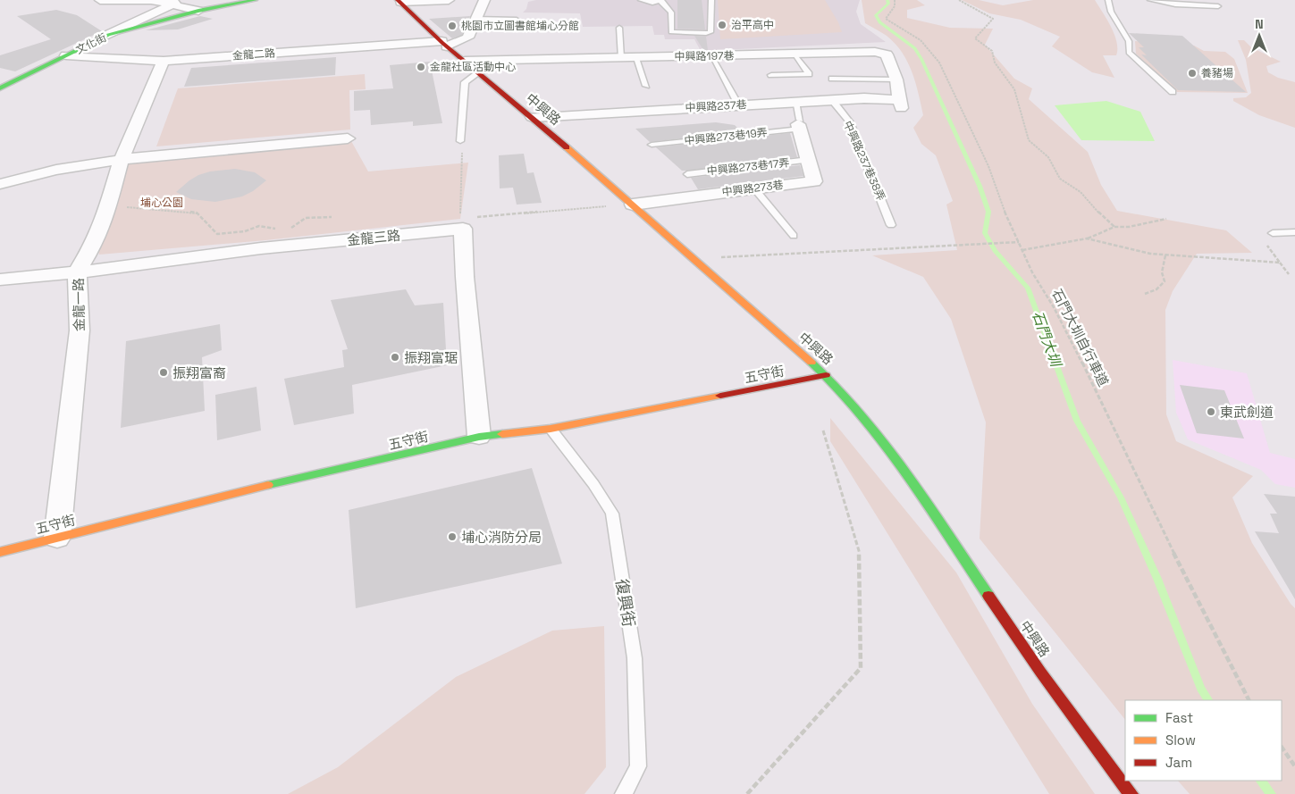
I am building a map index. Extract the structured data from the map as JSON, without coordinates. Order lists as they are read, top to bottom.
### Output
{
  "streets": {
    "street": [
      "文化街",
      "金龍二路",
      "中興路197巷",
      "中興路237巷",
      "中興路",
      "中興路273巷",
      "金龍三路",
      "金龍一路",
      "五守街"
    ],
    "lane": [
      "中興路273巷19弄",
      "中興路237巷38弄",
      "中興路273巷17弄",
      "復興街"
    ],
    "path": ["石門大圳自行車道"]
  },
  "crossings": [
    ["文化街", "金龍二路"],
    ["金龍二路", "中興路"],
    ["金龍二路", "金龍一路"],
    ["中興路197巷", "中興路237巷"],
    ["中興路197巷", "中興路"],
    ["中興路237巷", "中興路"],
    ["中興路237巷", "中興路237巷38弄"],
    ["中興路", "中興路273巷"],
    ["中興路", "五守街"],
    ["中興路273巷19弄", "中興路273巷"],
    ["中興路273巷17弄", "中興路273巷"],
    ["金龍三路", "金龍一路"],
    ["金龍一路", "五守街"],
    ["五守街", "復興街"]
  ],
  "water": ["石門大圳"],
  "parks": ["埔心公園"],
  "places": [
    "治平高中",
    "桃園市立圖書館埔心分館",
    "金龍社區活動中心",
    "養豬場",
    "振翔富琚",
    "振翔富裔",
    "東武劍道",
    "埔心消防分局"
  ],
  "legend": ["Fast", "Slow", "Jam"],
  "north": "top"
}
